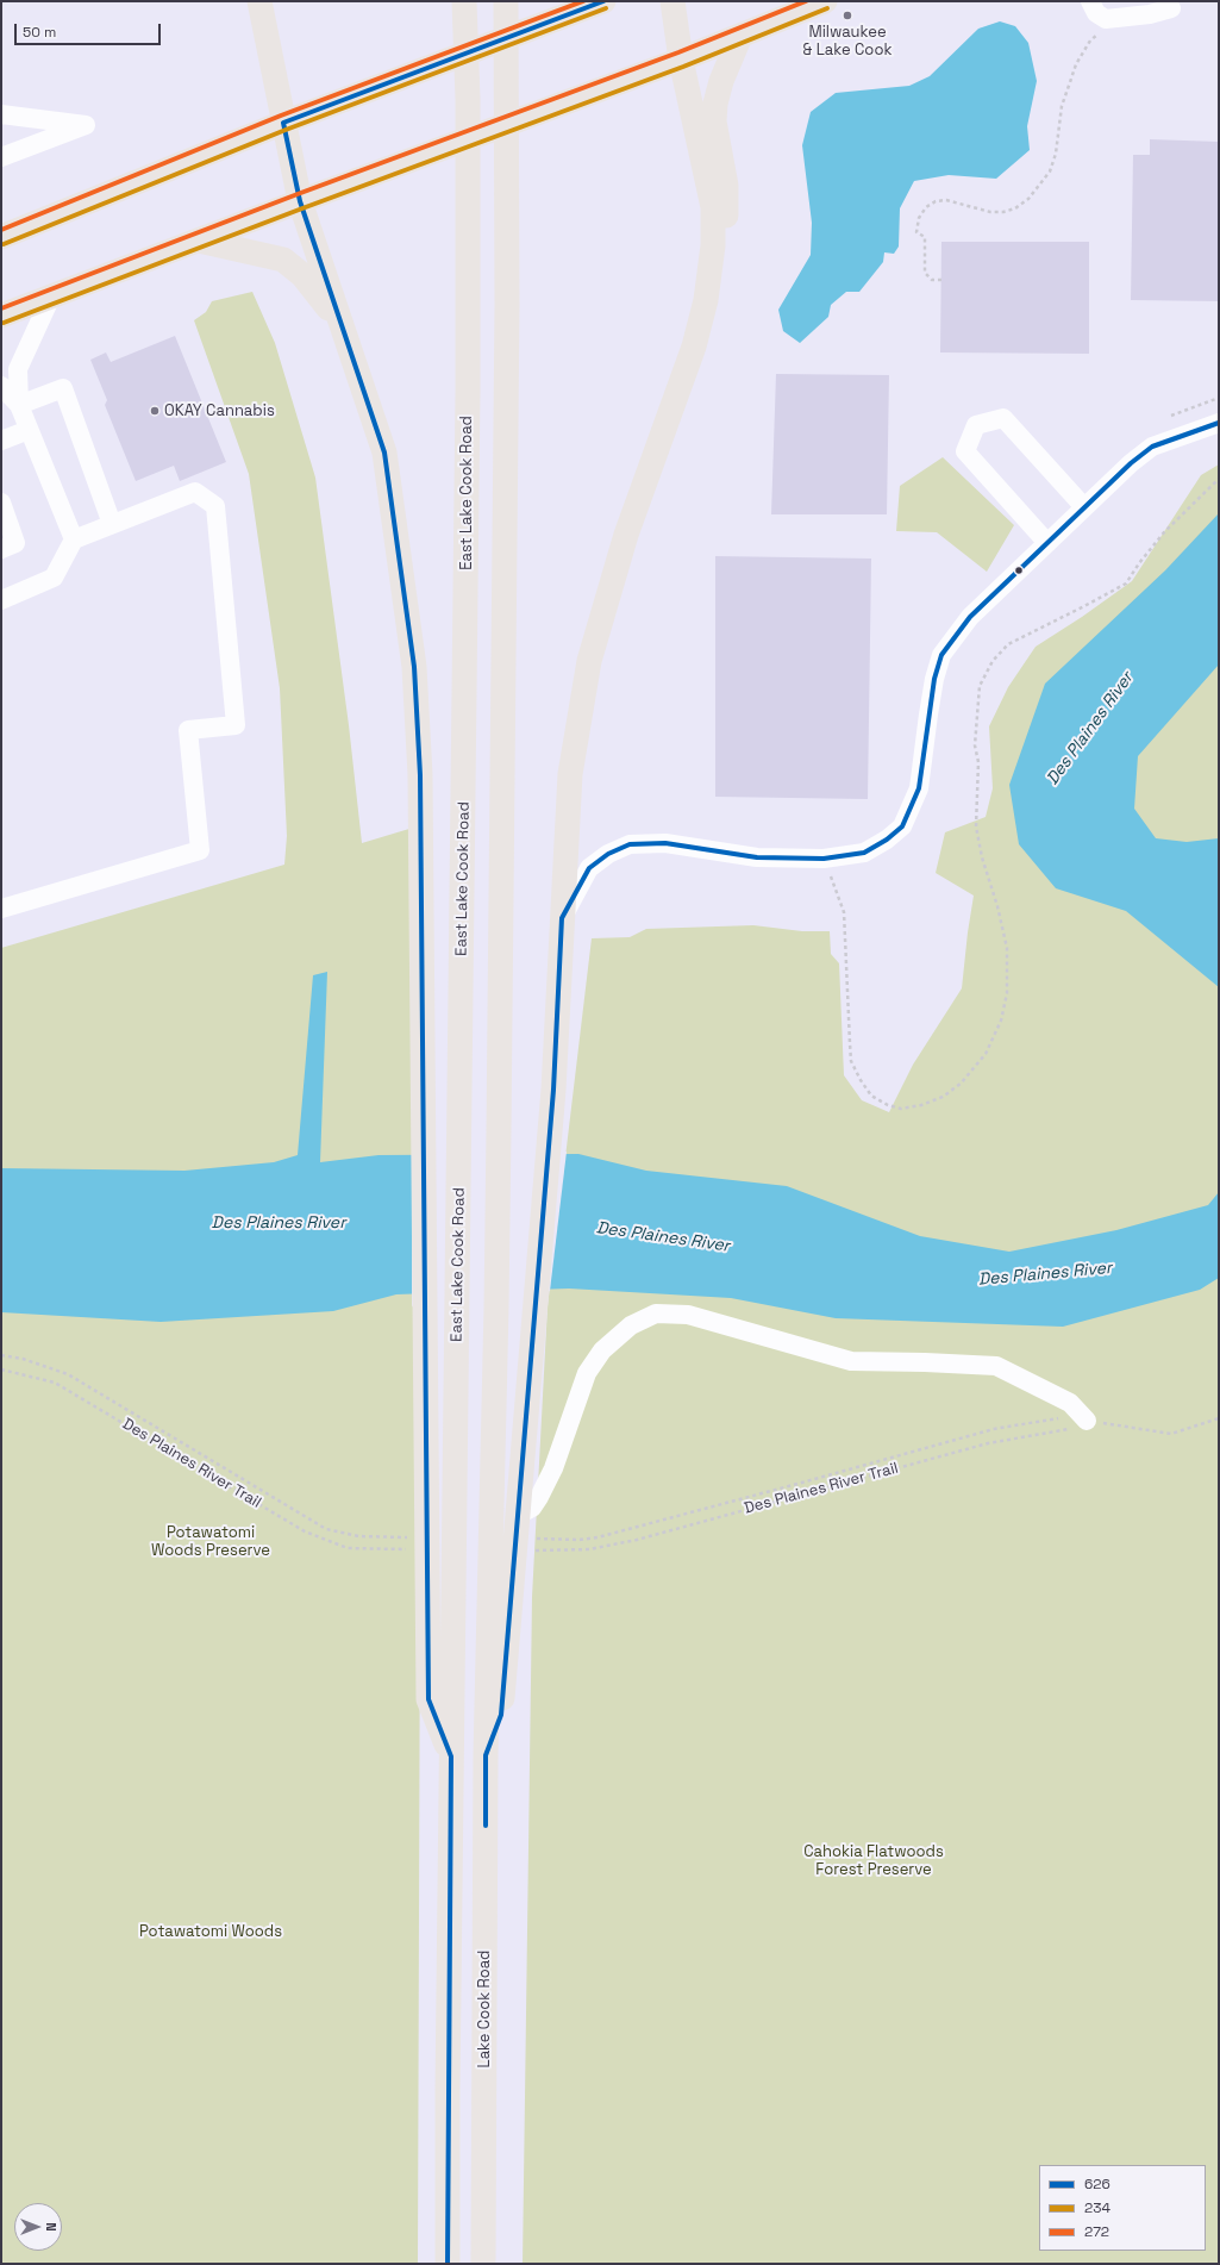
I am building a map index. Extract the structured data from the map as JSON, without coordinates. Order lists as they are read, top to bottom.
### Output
{
  "streets": {
    "main road": ["East Lake Cook Road", "Lake Cook Road"],
    "path": ["Des Plaines River Trail"]
  },
  "water": ["Des Plaines River"],
  "parks": ["Potawatomi Woods Preserve", "Cahokia Flatwoods Forest Preserve", "Potawatomi Woods"],
  "places": ["Milwaukee & Lake Cook", "OKAY Cannabis"],
  "lines": ["transit line 626", "transit line 272", "transit line 234"],
  "legend": ["626", "234", "272"],
  "scale_bar": "50 m",
  "north": "right"
}
